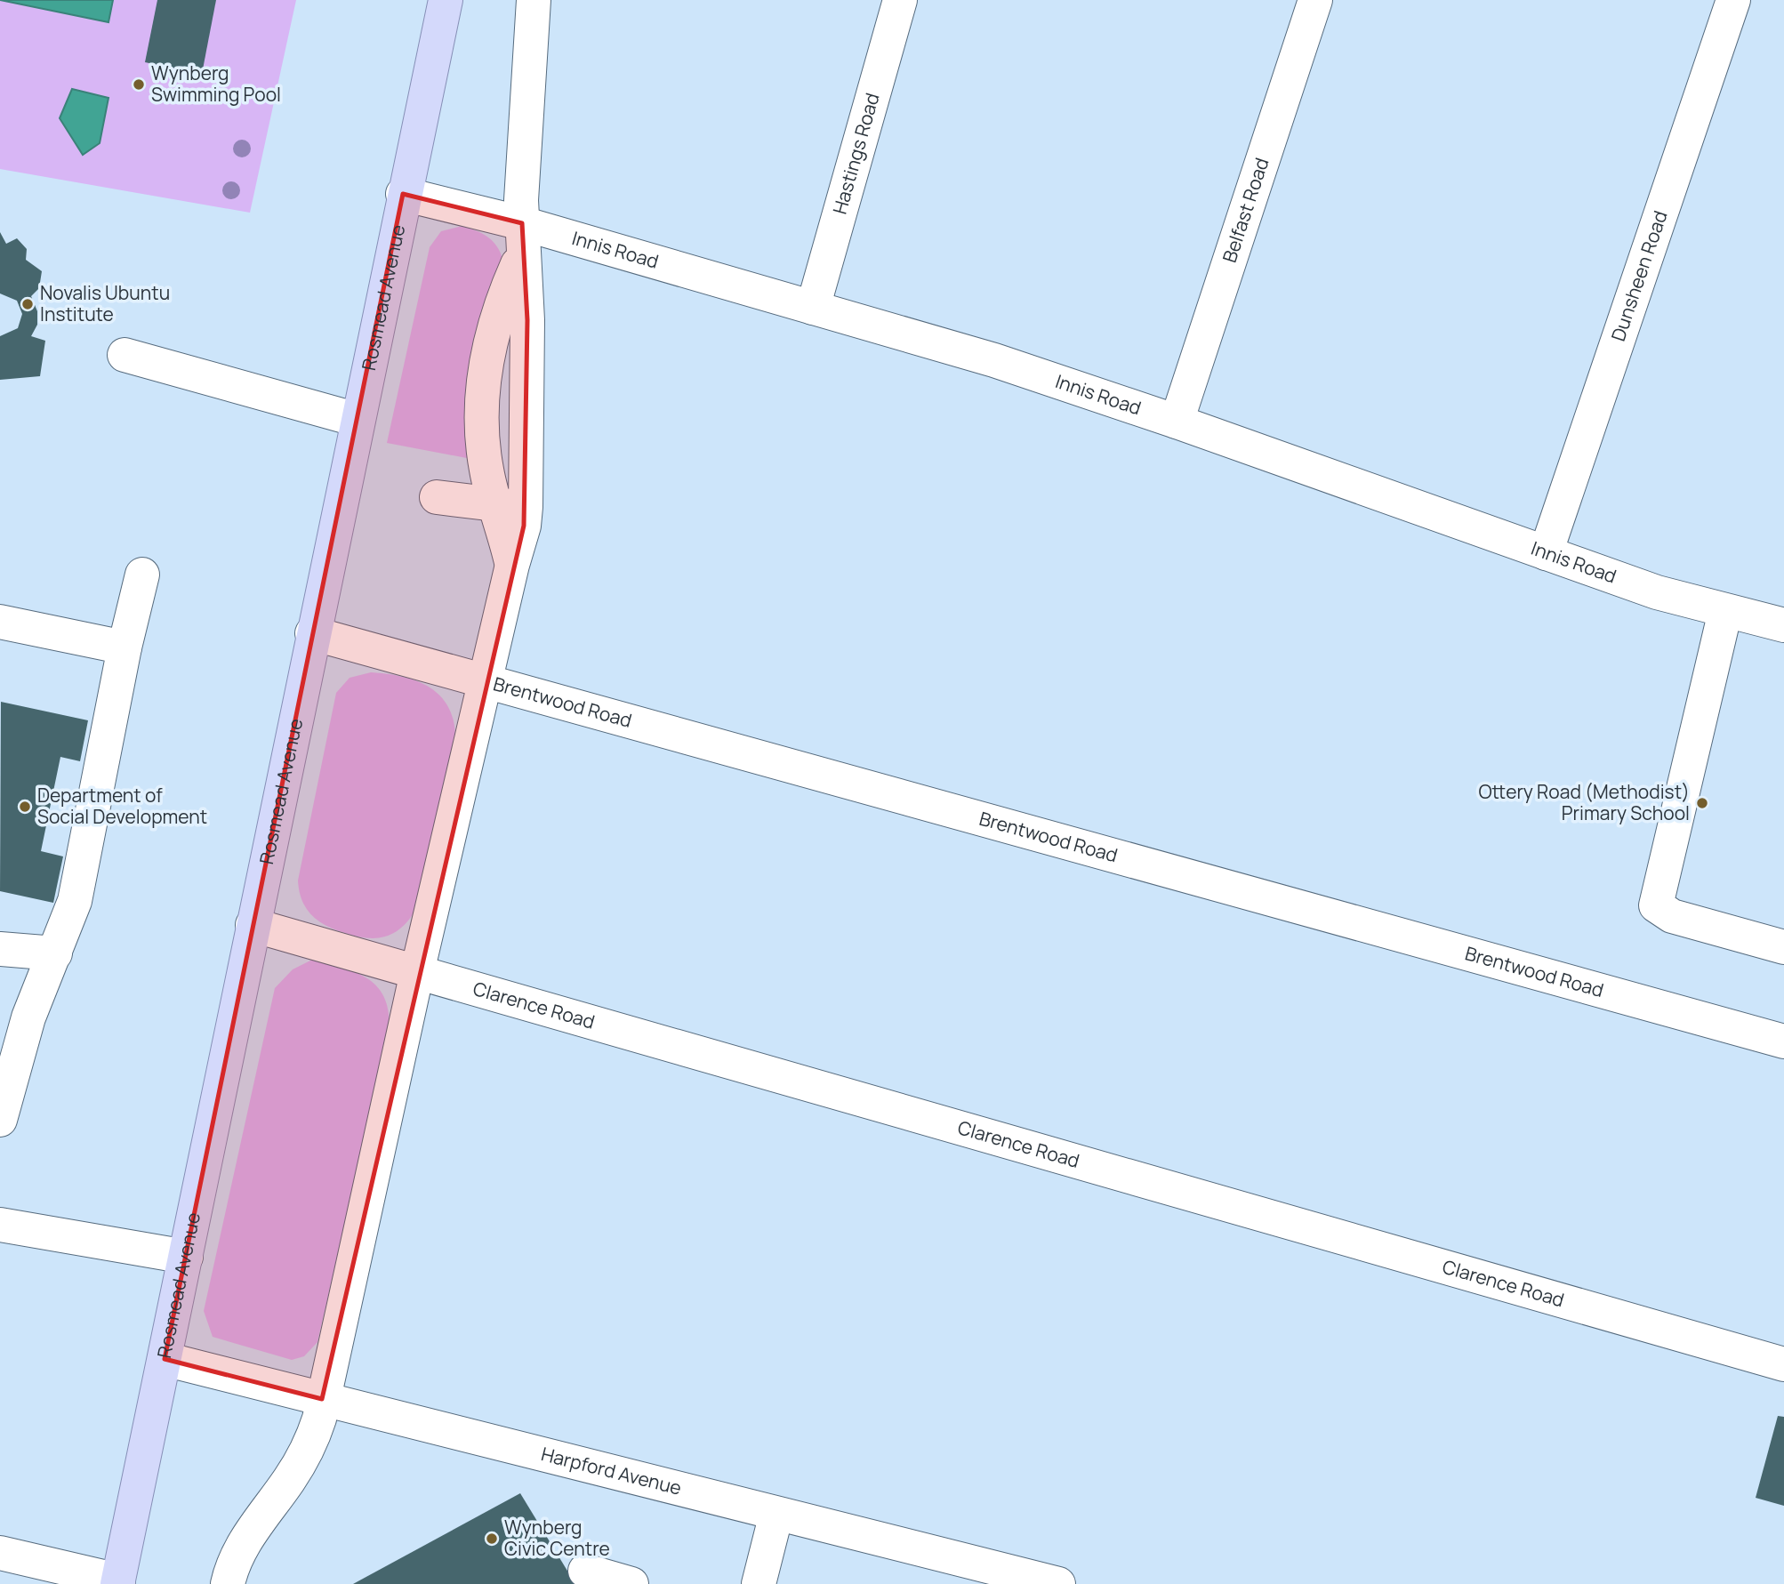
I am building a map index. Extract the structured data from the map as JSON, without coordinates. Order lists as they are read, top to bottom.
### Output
{
  "streets": {
    "main road": ["Rosmead Avenue"],
    "street": [
      "Hastings Road",
      "Belfast Road",
      "Innis Road",
      "Dunsheen Road",
      "Brentwood Road",
      "Clarence Road",
      "Harpford Avenue"
    ]
  },
  "crossings": [
    ["Hastings Road", "Innis Road"],
    ["Belfast Road", "Innis Road"],
    ["Innis Road", "Dunsheen Road"],
    ["Innis Road", "Rosmead Avenue"],
    ["Rosmead Avenue", "Brentwood Road"],
    ["Rosmead Avenue", "Clarence Road"],
    ["Rosmead Avenue", "Harpford Avenue"]
  ],
  "places": [
    "Wynberg Swimming Pool",
    "Novalis Ubuntu Institute",
    "Ottery Road (Methodist) Primary School",
    "Department of Social Development",
    "Wynberg Civic Centre"
  ]
}
